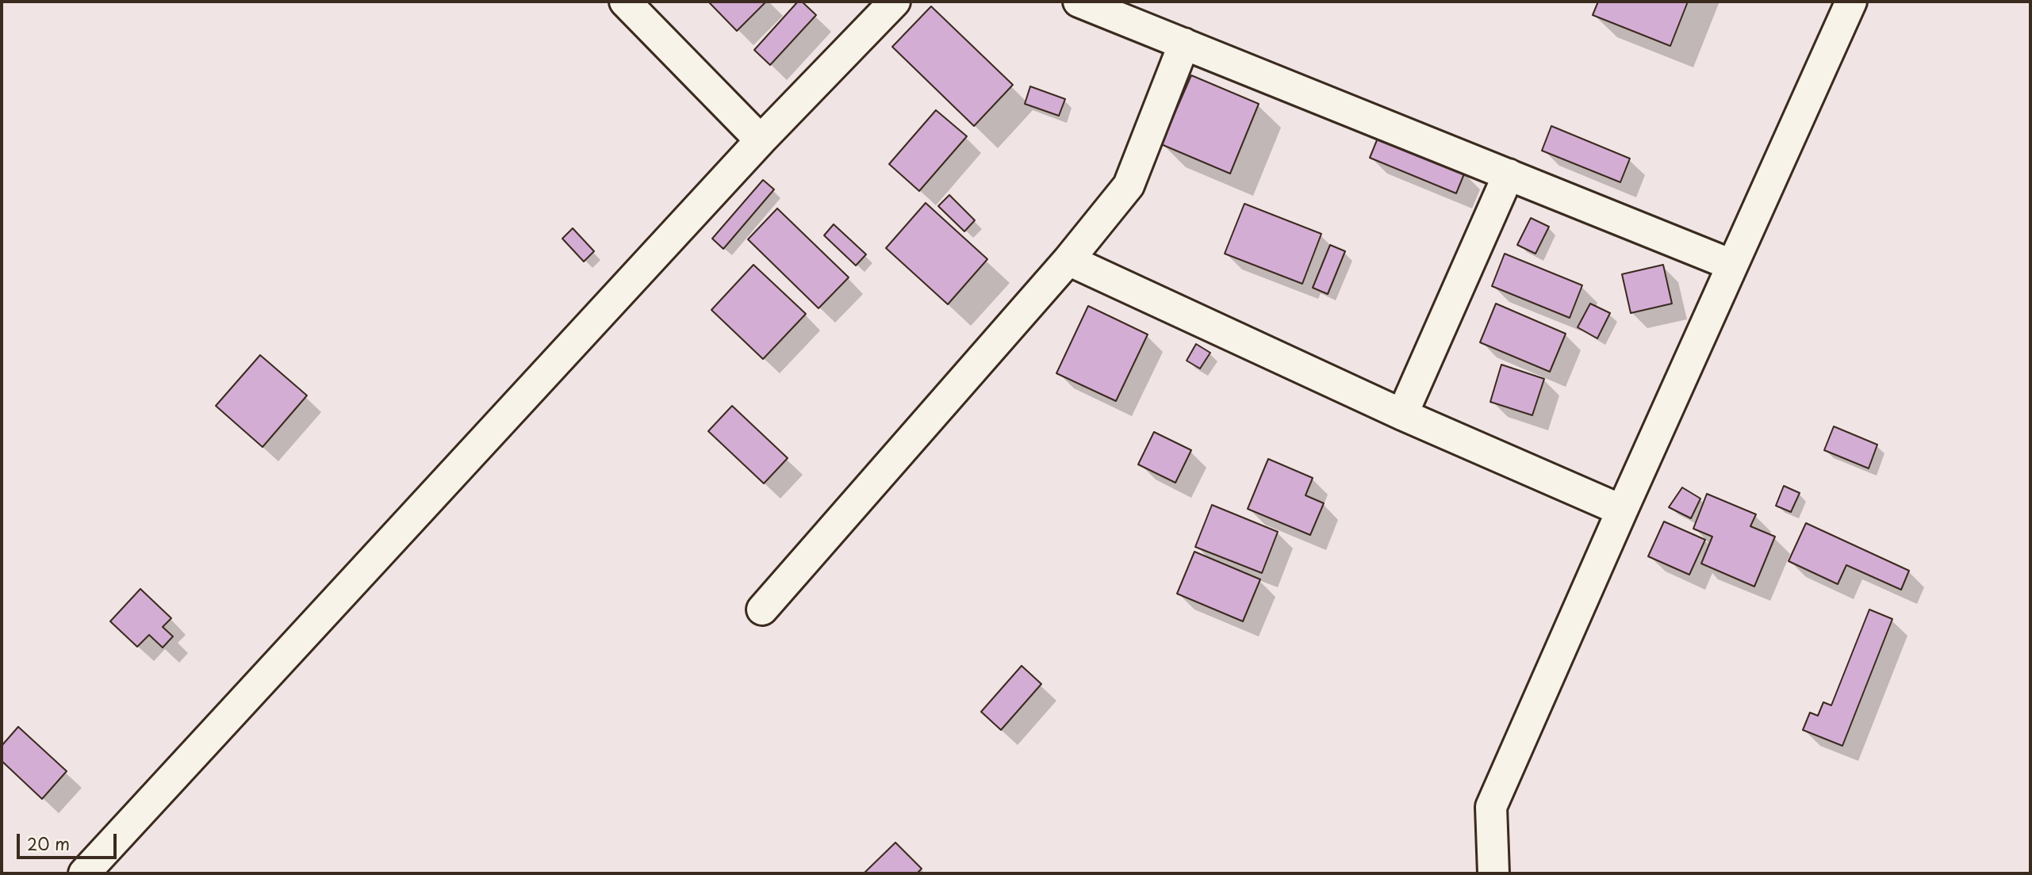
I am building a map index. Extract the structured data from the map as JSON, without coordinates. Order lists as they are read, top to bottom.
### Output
{
  "scale_bar": "20 m"
}
